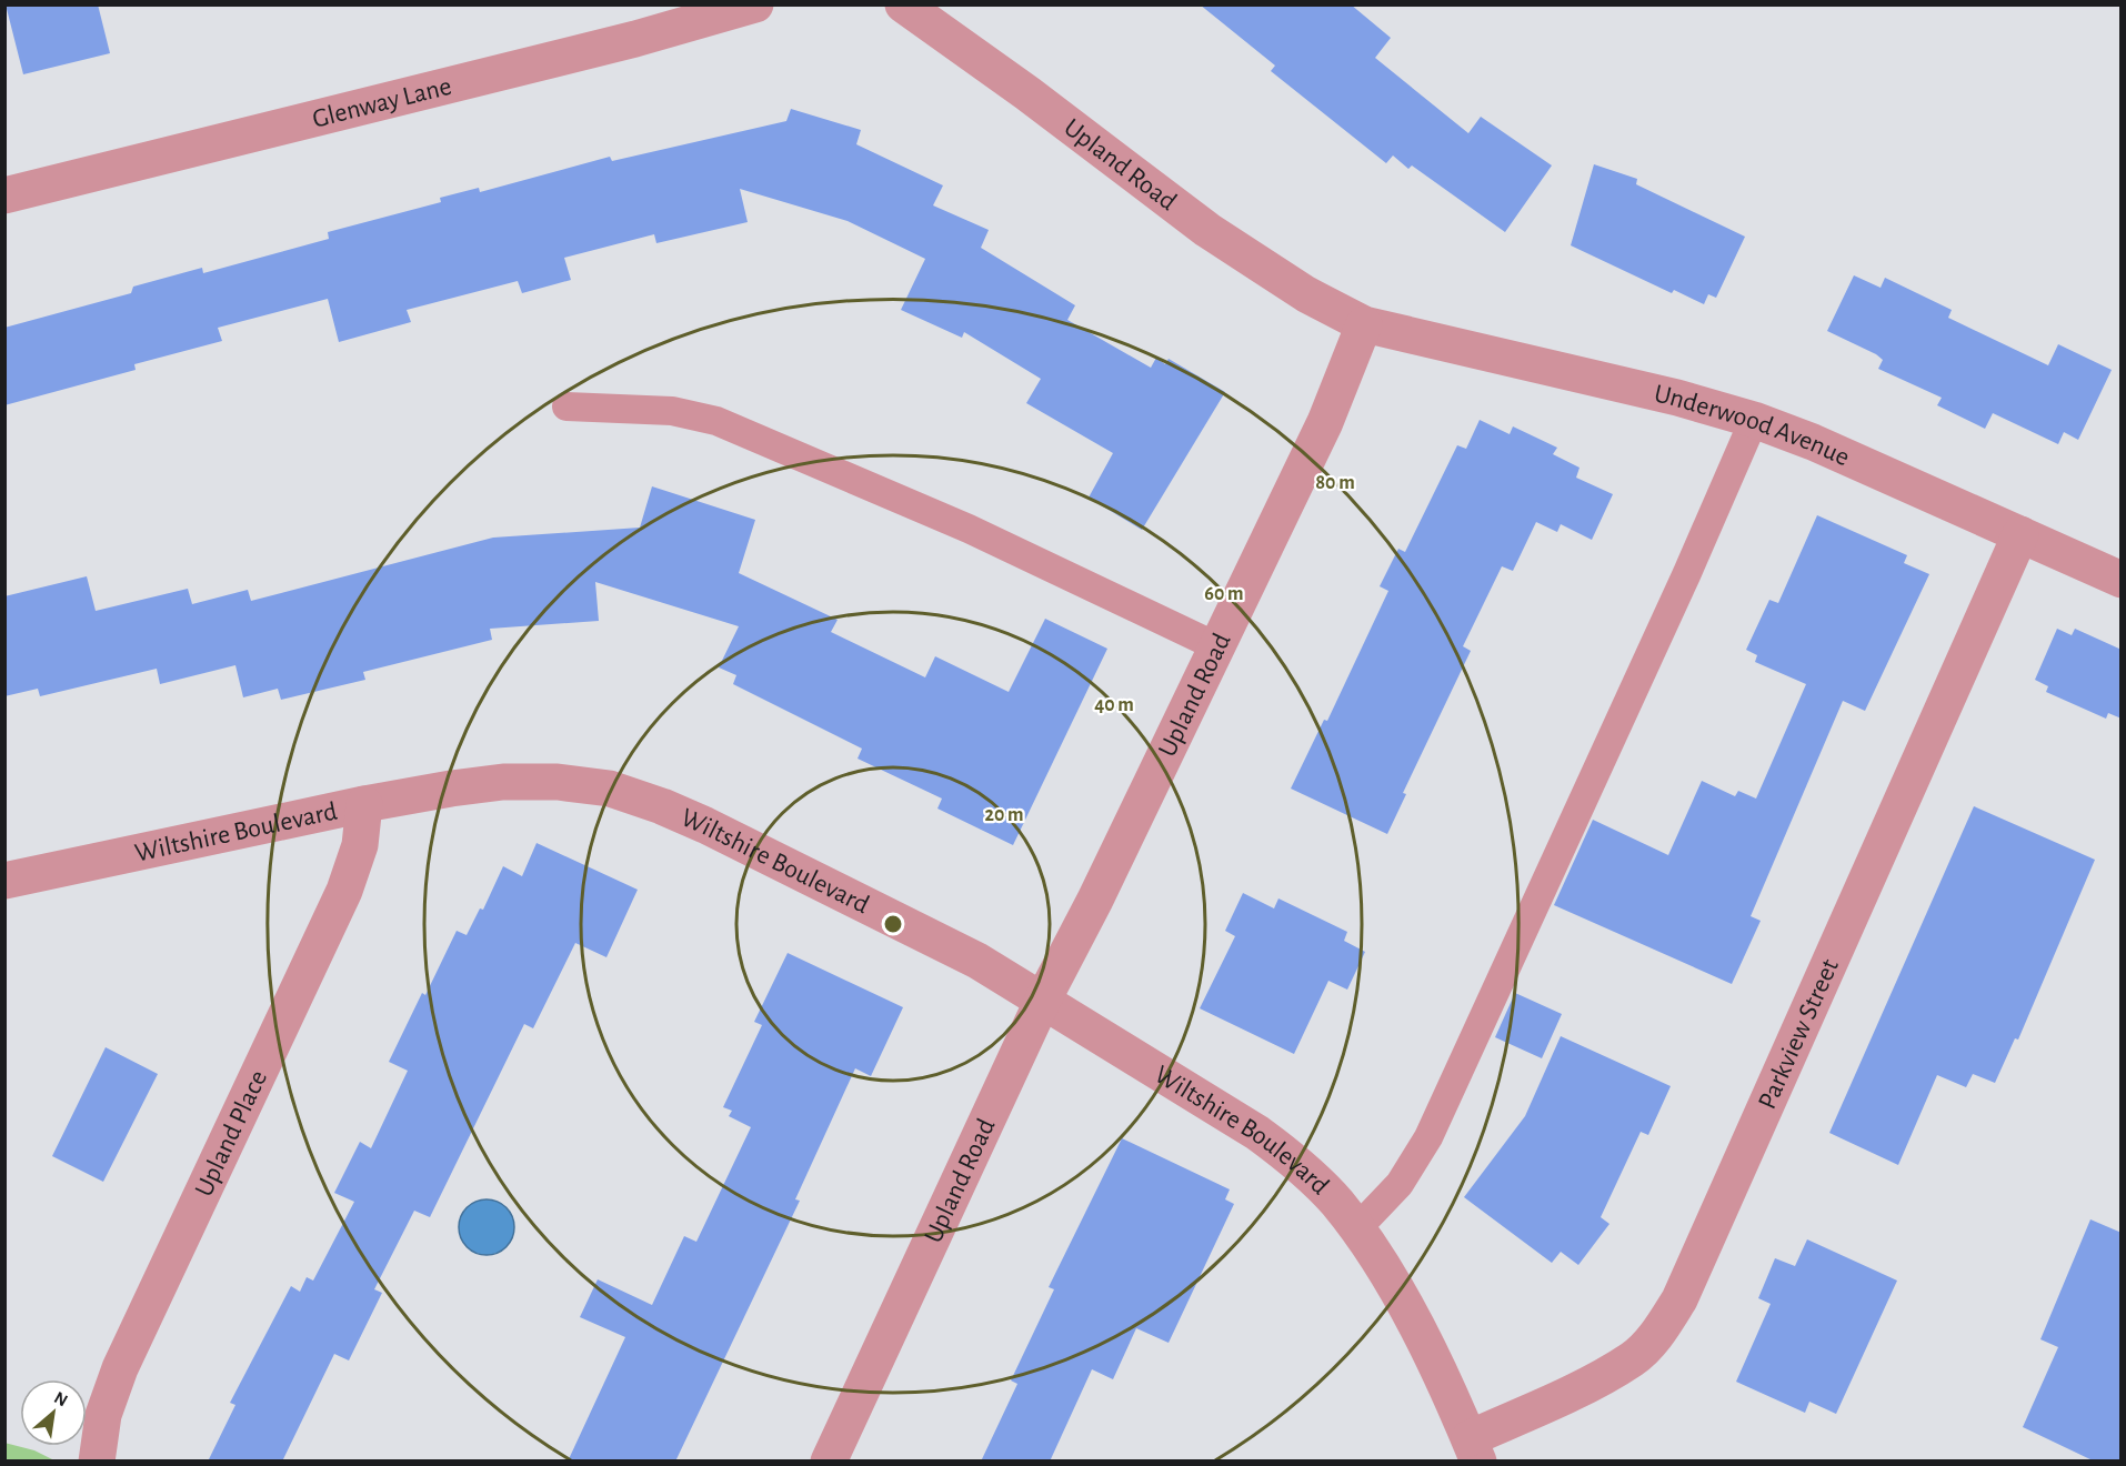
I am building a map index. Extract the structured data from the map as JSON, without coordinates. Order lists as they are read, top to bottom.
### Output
{
  "streets": {
    "street": [
      "Glenway Lane",
      "Upland Road",
      "Underwood Avenue",
      "Wiltshire Boulevard",
      "Parkview Street",
      "Upland Place"
    ]
  },
  "crossings": [
    ["Upland Road", "Underwood Avenue"],
    ["Upland Road", "Wiltshire Boulevard"],
    ["Underwood Avenue", "Parkview Street"],
    ["Wiltshire Boulevard", "Parkview Street"],
    ["Wiltshire Boulevard", "Upland Place"]
  ],
  "north": "top right",
  "rings": [
    "80 m",
    "60 m",
    "40 m",
    "20 m"
  ]
}
